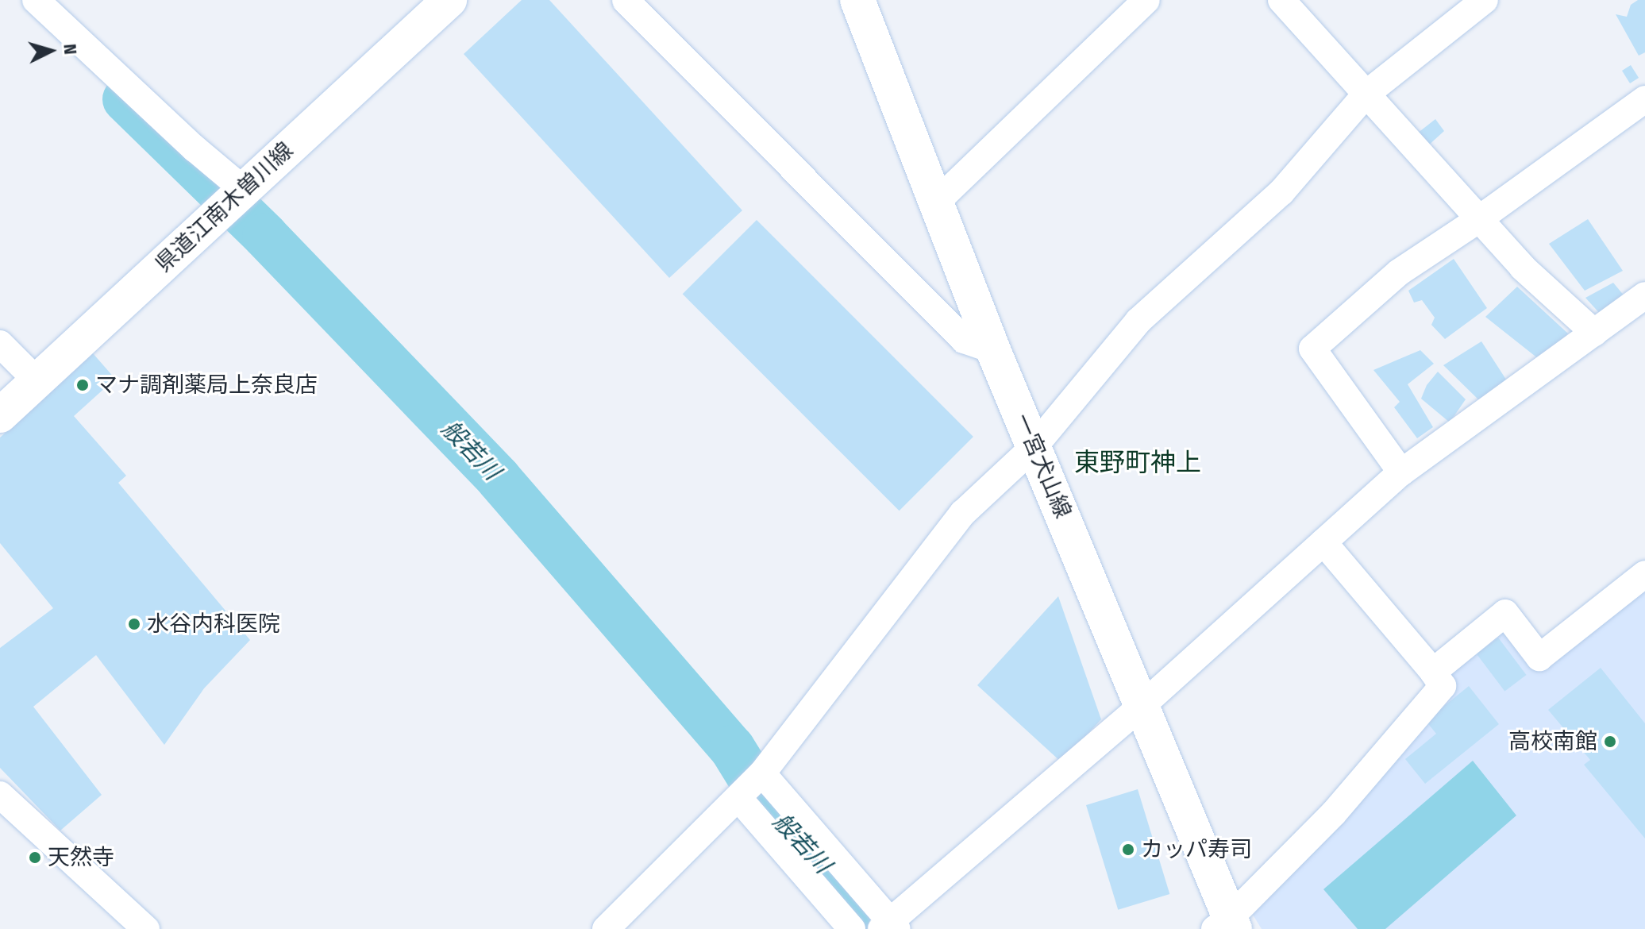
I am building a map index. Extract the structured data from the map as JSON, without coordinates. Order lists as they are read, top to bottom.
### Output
{
  "streets": {
    "main road": ["県道江南木曽川線", "一宮犬山線"]
  },
  "districts": ["東野町神上"],
  "water": ["般若川"],
  "places": [
    "マナ調剤薬局上奈良店",
    "水谷内科医院",
    "高校南館",
    "カッパ寿司",
    "天然寺"
  ],
  "north": "right"
}
